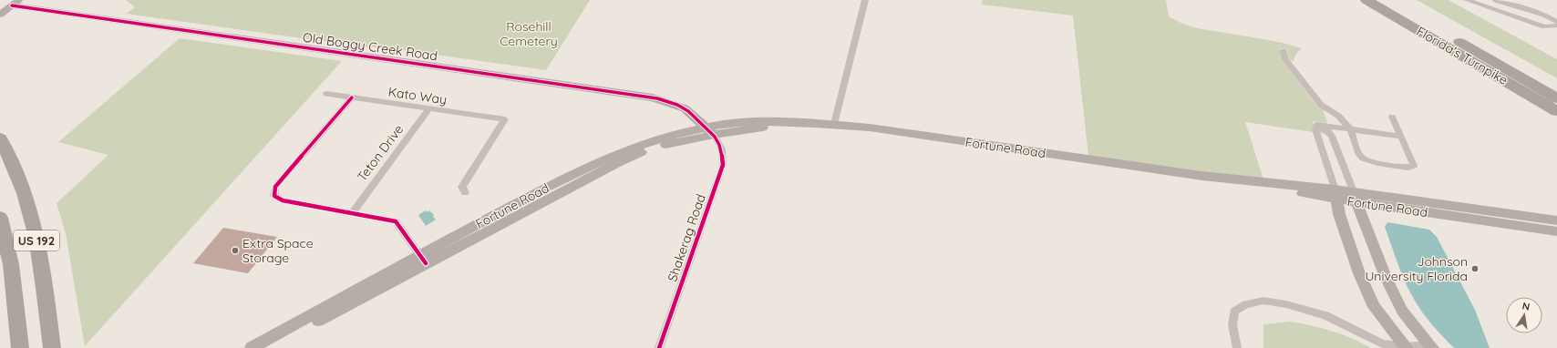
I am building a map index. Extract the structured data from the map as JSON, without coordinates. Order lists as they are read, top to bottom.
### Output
{
  "streets": {
    "highway": ["Florida's Turnpike", "US 192"],
    "main road": ["Old Boggy Creek Road", "Fortune Road"],
    "street": ["Kato Way", "Teton Drive", "Shakerag Road"]
  },
  "crossings": [
    ["Old Boggy Creek Road", "Fortune Road"],
    ["Old Boggy Creek Road", "Shakerag Road"],
    ["Kato Way", "Teton Drive"],
    ["Fortune Road", "Shakerag Road"]
  ],
  "parks": ["Rosehill Cemetery"],
  "places": ["Extra Space Storage", "Johnson University Florida"],
  "north": "top"
}
